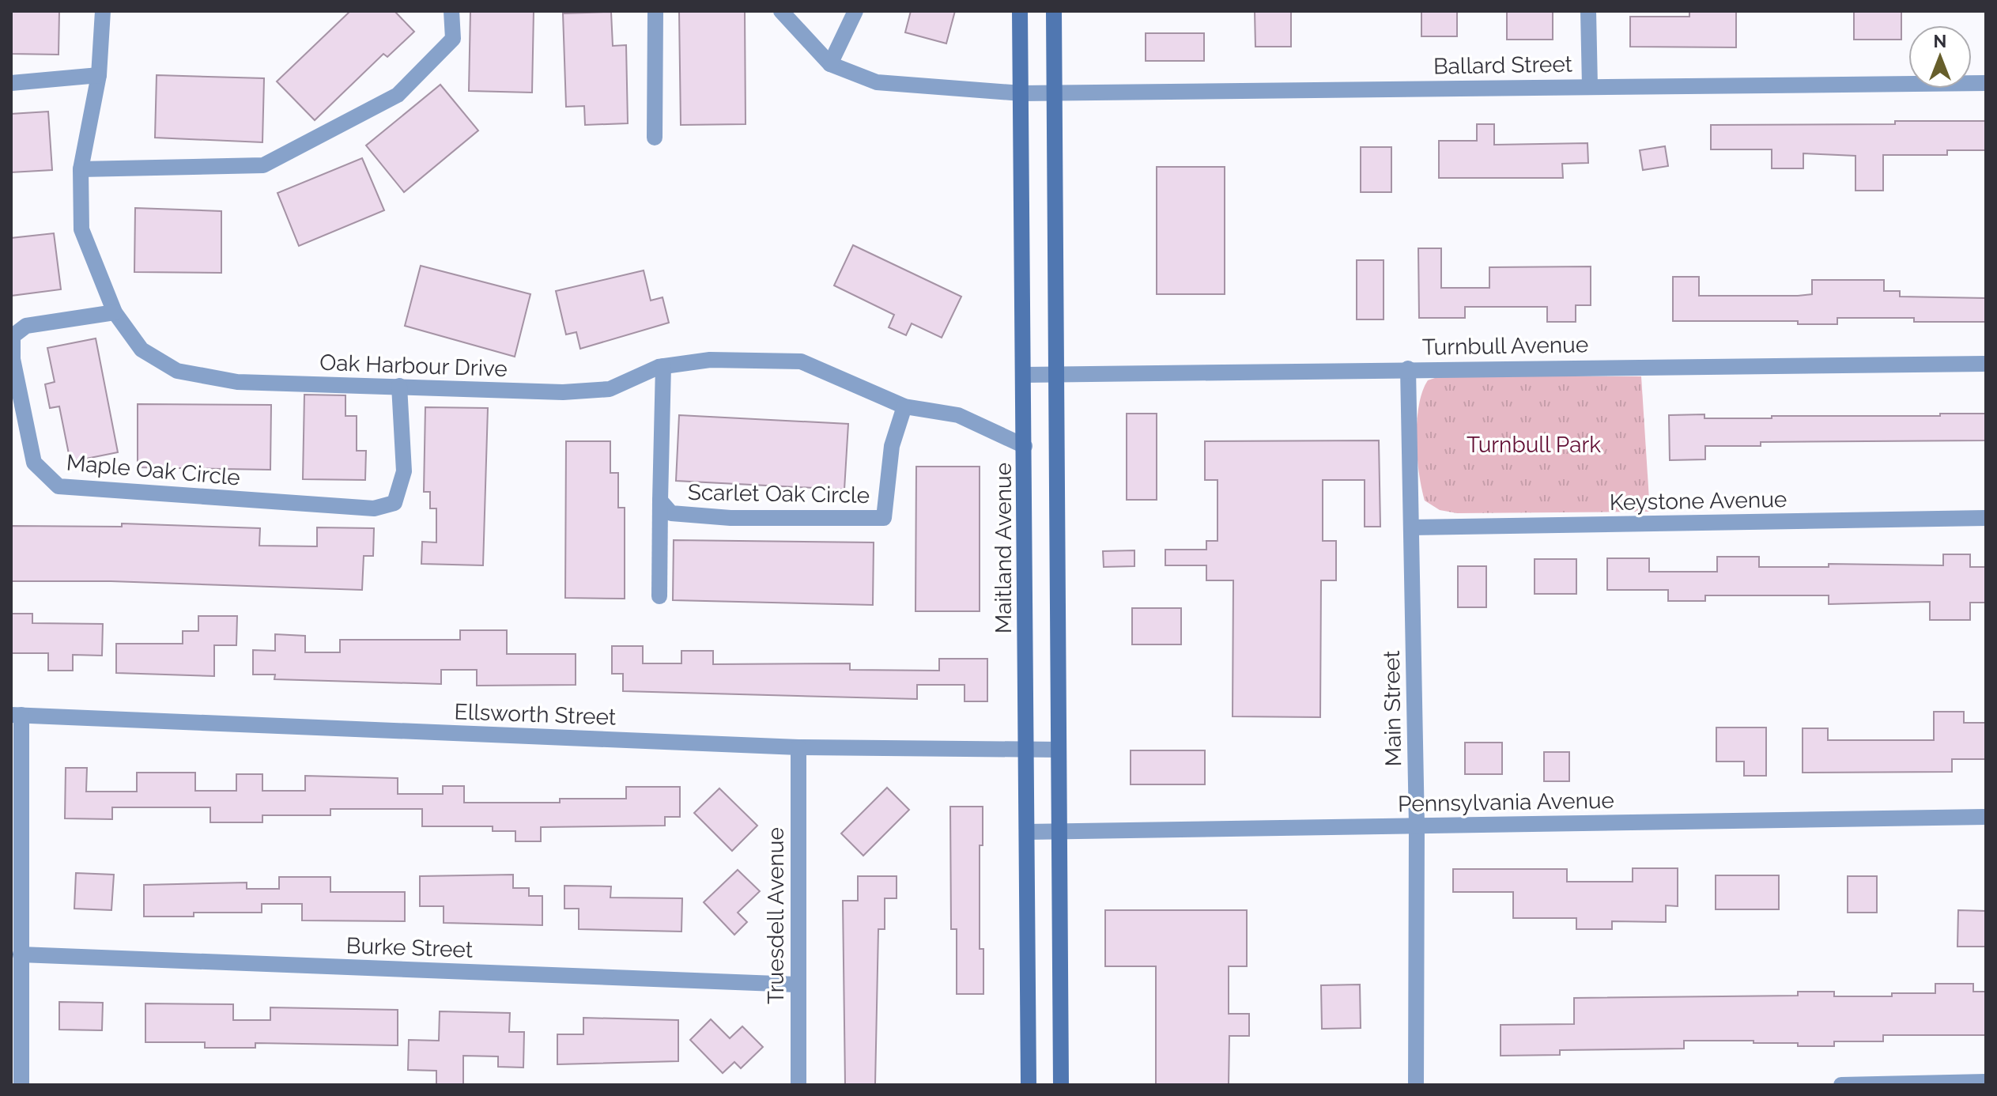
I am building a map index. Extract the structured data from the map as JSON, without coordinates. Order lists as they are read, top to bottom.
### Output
{
  "streets": {
    "main road": ["Maitland Avenue"],
    "street": [
      "Ballard Street",
      "Turnbull Avenue",
      "Oak Harbour Drive",
      "Maple Oak Circle",
      "Scarlet Oak Circle",
      "Keystone Avenue",
      "Main Street",
      "Ellsworth Street",
      "Pennsylvania Avenue",
      "Truesdell Avenue",
      "Burke Street"
    ]
  },
  "crossings": [
    ["Ballard Street", "Maitland Avenue"],
    ["Turnbull Avenue", "Maitland Avenue"],
    ["Turnbull Avenue", "Main Street"],
    ["Oak Harbour Drive", "Maple Oak Circle"],
    ["Oak Harbour Drive", "Scarlet Oak Circle"],
    ["Oak Harbour Drive", "Maitland Avenue"],
    ["Keystone Avenue", "Main Street"],
    ["Maitland Avenue", "Ellsworth Street"],
    ["Maitland Avenue", "Pennsylvania Avenue"],
    ["Main Street", "Pennsylvania Avenue"],
    ["Ellsworth Street", "Truesdell Avenue"],
    ["Truesdell Avenue", "Burke Street"]
  ],
  "parks": ["Turnbull Park"],
  "north": "top"
}
